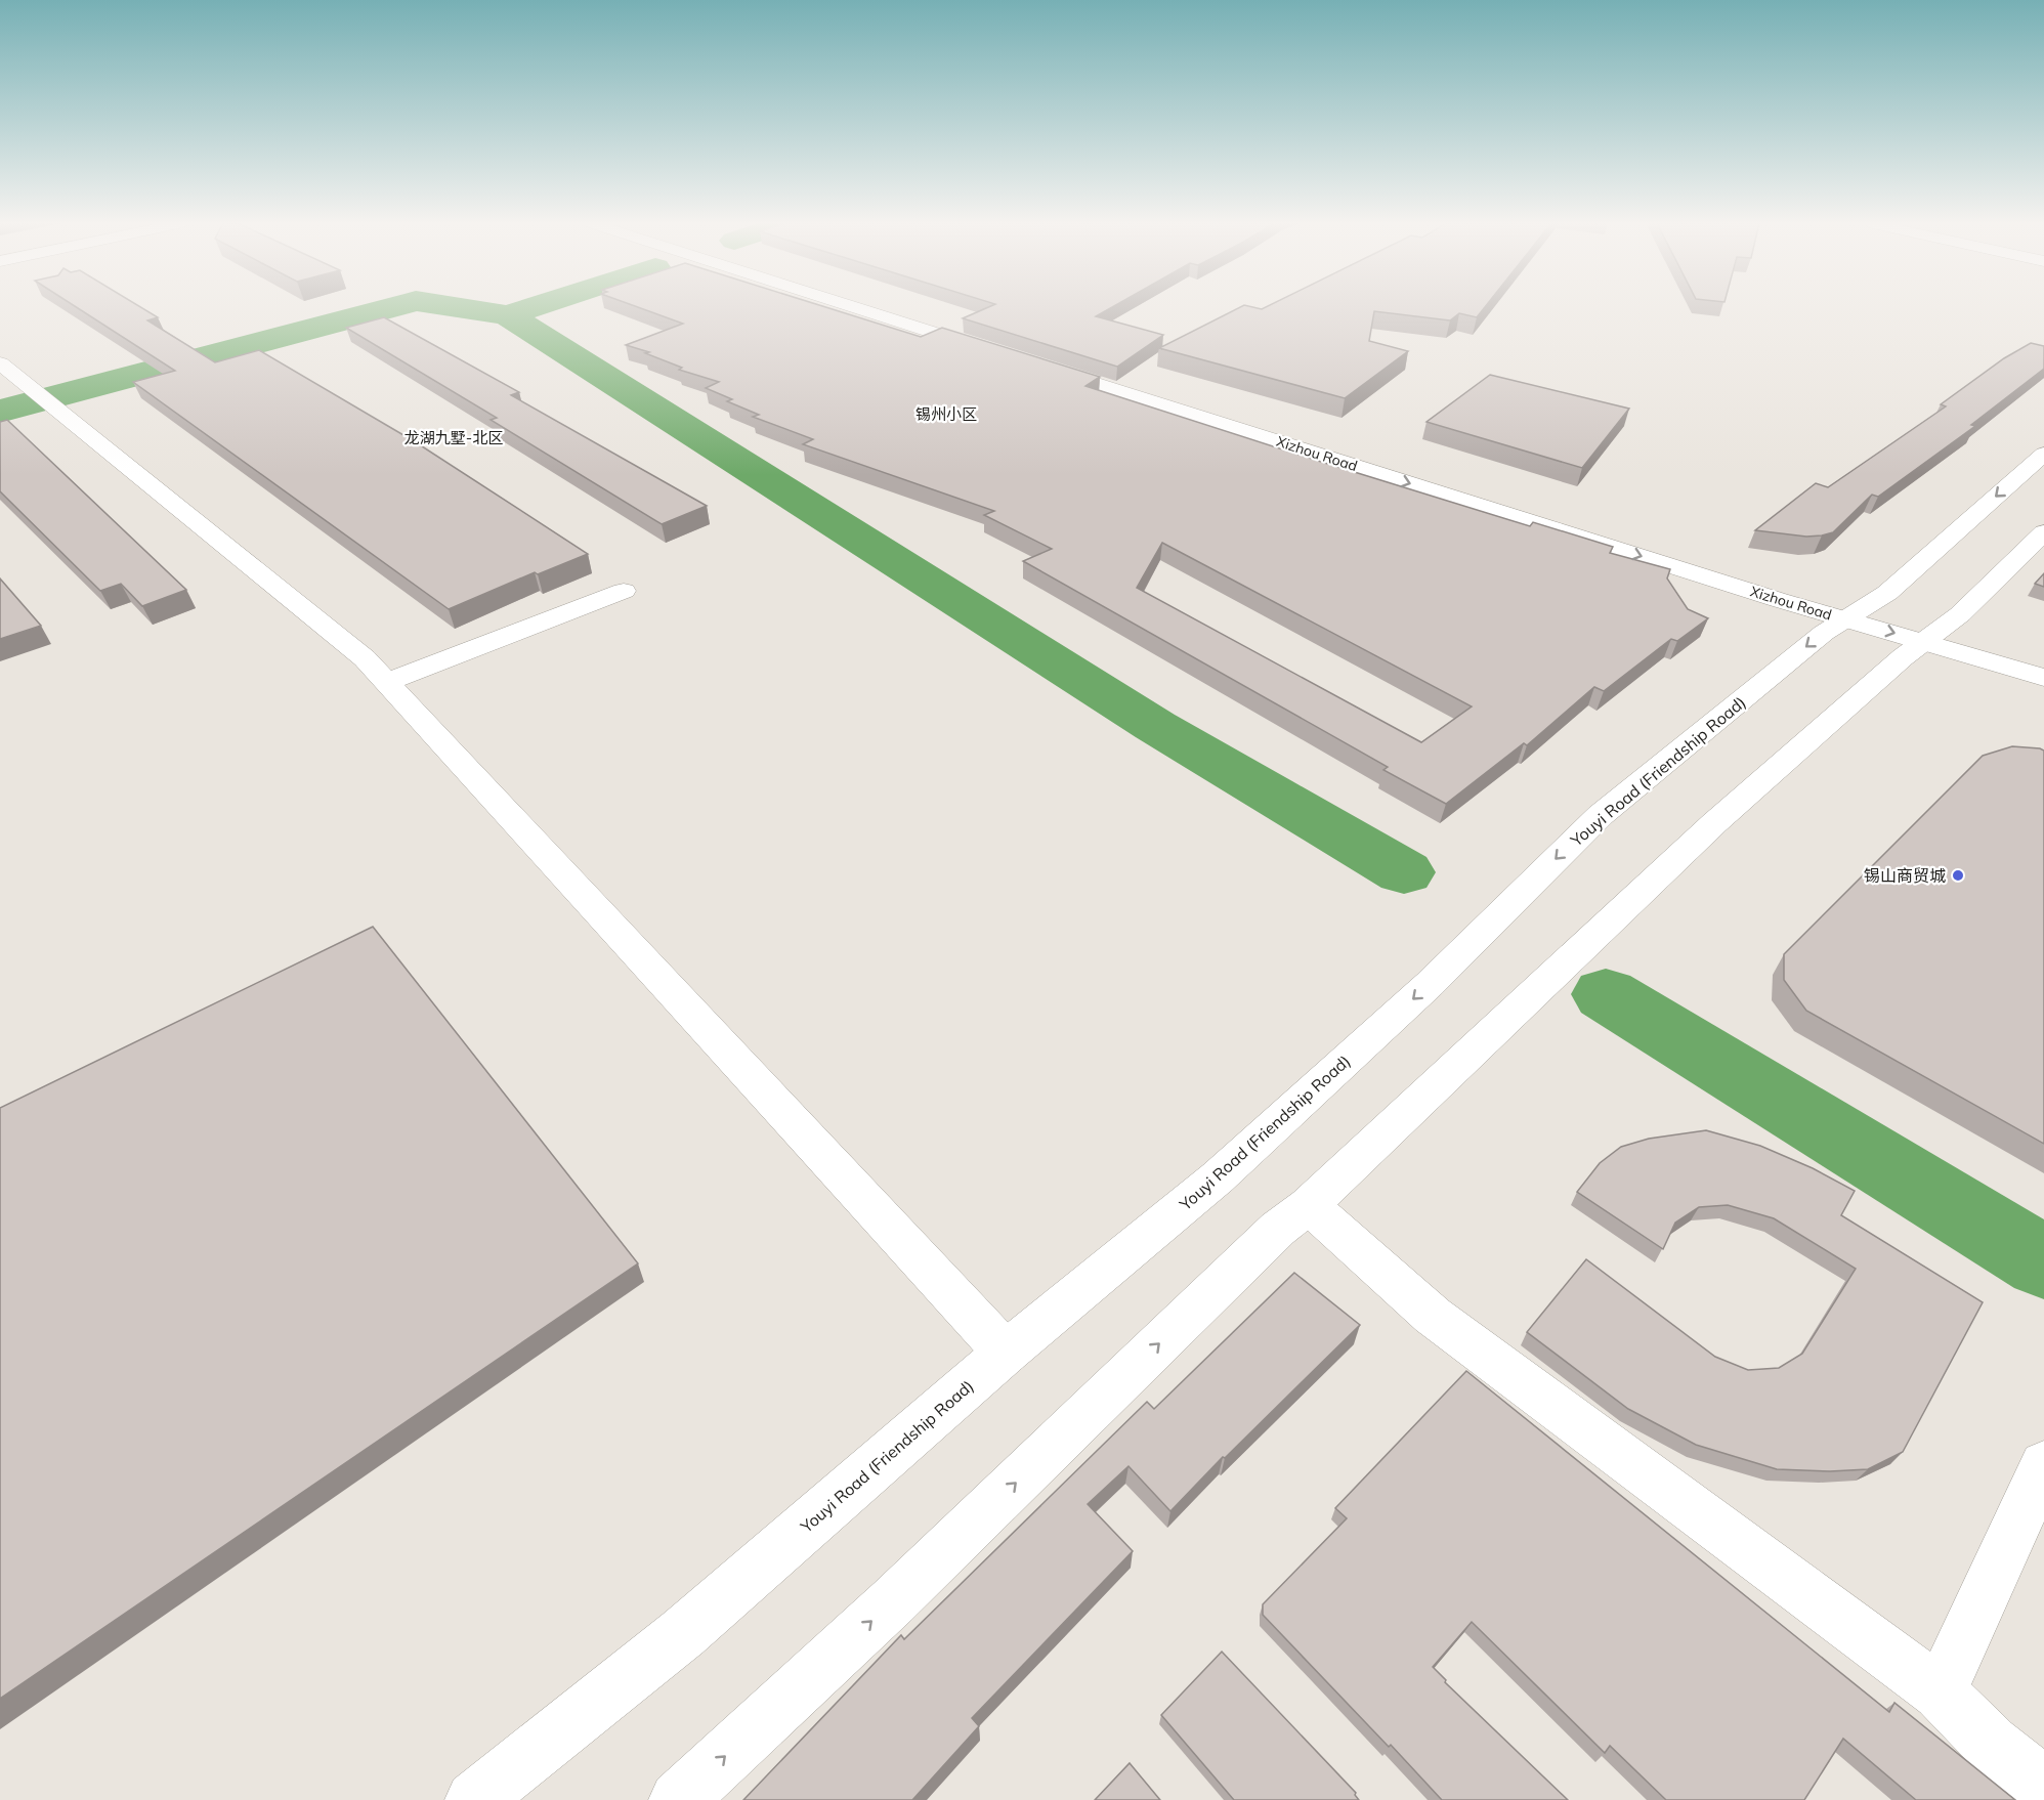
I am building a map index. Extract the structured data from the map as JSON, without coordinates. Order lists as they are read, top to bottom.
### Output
{
  "streets": {
    "street": ["Xizhou Road", "Youyi Road (Friendship Road)"]
  },
  "crossings": [
    ["Xizhou Road", "Youyi Road (Friendship Road)"]
  ],
  "districts": ["锡州小区", "龙湖九墅-北区"],
  "places": ["锡山商贸城"]
}
